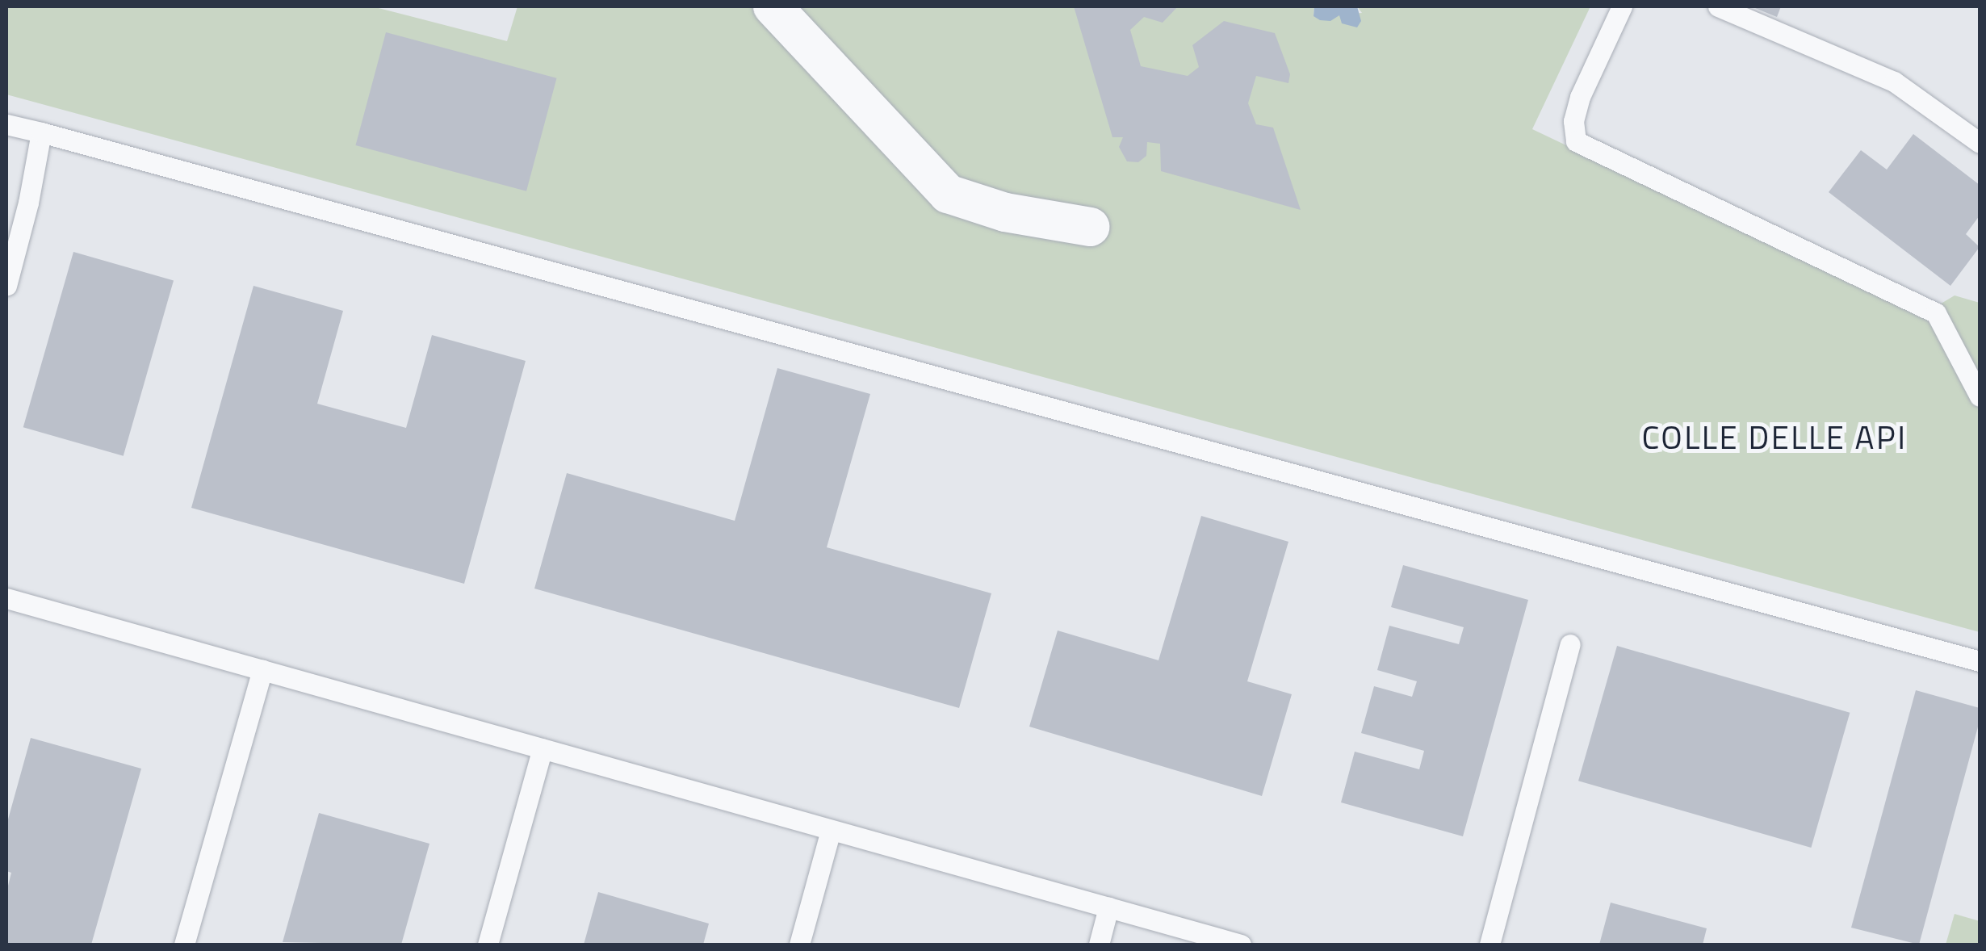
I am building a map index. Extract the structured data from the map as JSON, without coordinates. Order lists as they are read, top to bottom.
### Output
{
  "districts": ["COLLE DELLE API"]
}
